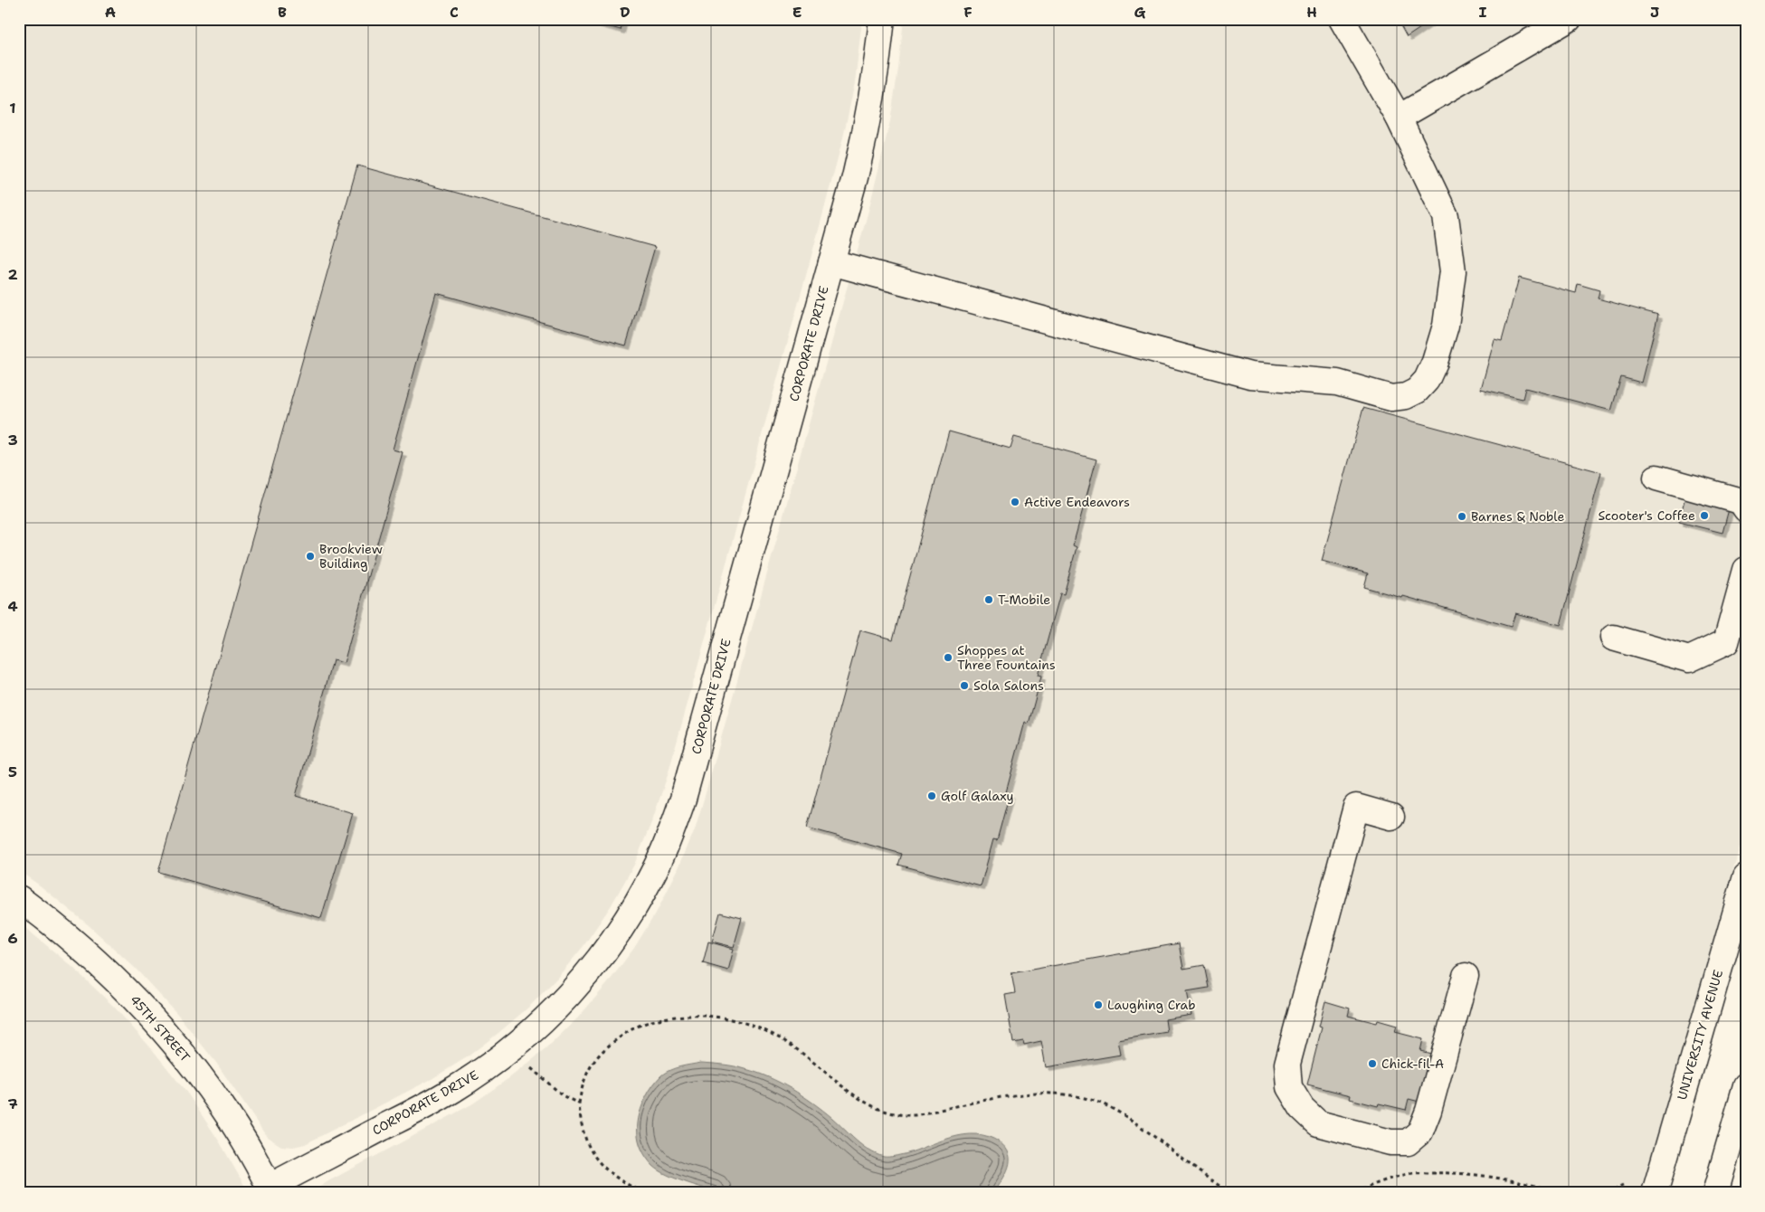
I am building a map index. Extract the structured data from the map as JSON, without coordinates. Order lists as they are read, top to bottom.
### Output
{
  "streets": {
    "street": ["CORPORATE DRIVE", "45TH STREET", "UNIVERSITY AVENUE"]
  },
  "crossings": [
    ["CORPORATE DRIVE", "45TH STREET"]
  ],
  "places": [
    "Active Endeavors",
    "Scooter's Coffee",
    "Barnes & Noble",
    "Brookview Building",
    "T-Mobile",
    "Shoppes at Three Fountains",
    "Sola Salons",
    "Golf Galaxy",
    "Laughing Crab",
    "Chick-fil-A"
  ],
  "grid": {
    "columns": [
      "A",
      "B",
      "C",
      "D",
      "E",
      "F",
      "G",
      "H",
      "I",
      "J"
    ],
    "rows": [
      "1",
      "2",
      "3",
      "4",
      "5",
      "6",
      "7"
    ]
  }
}
